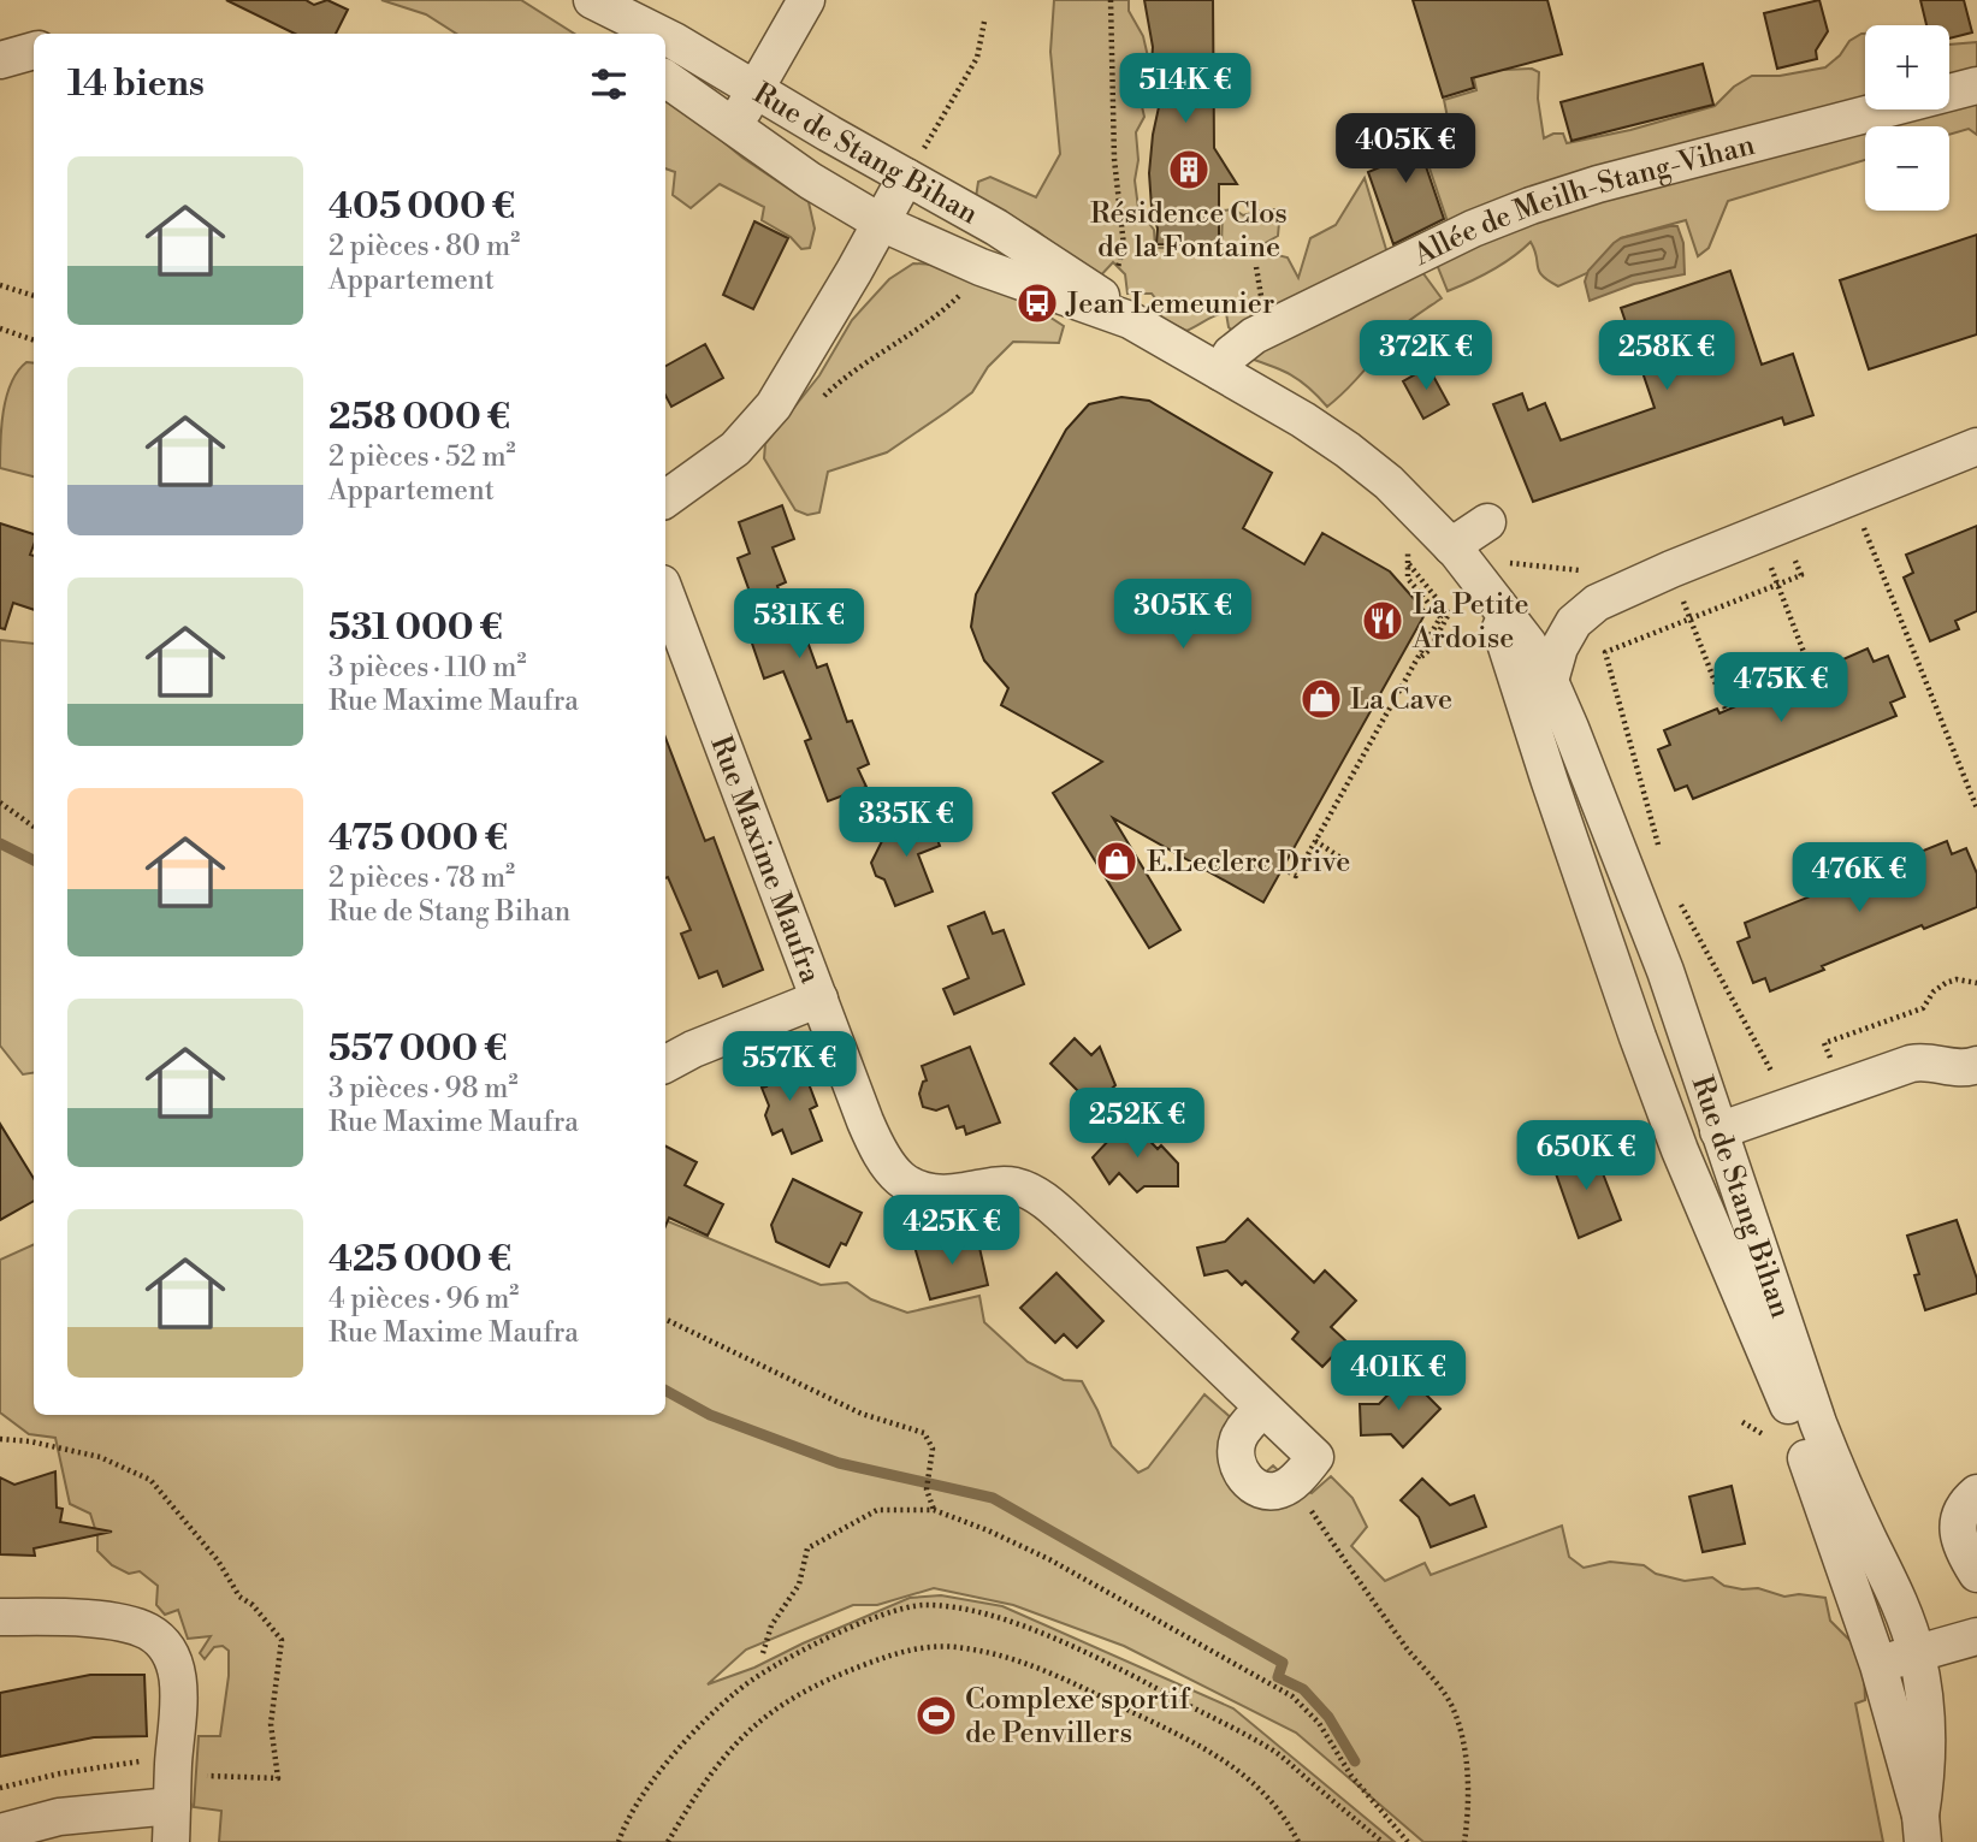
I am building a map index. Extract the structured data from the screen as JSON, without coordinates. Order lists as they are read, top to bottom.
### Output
{
  "streets": {
    "street": ["Rue de Stang Bihan", "Allée de Meilh-Stang-Vihan", "Rue Maxime Maufra"]
  },
  "crossings": [
    ["Rue de Stang Bihan", "Allée de Meilh-Stang-Vihan"]
  ],
  "places": {
    "building": ["Résidence Clos de la Fontaine"],
    "bus stop": ["Jean Lemeunier"],
    "restaurant": ["La Petite Ardoise"],
    "shop": ["La Cave", "E.Leclerc Drive"],
    "sports": ["Complexe sportif de Penvillers"]
  },
  "page": {
    "map_buttons": ["+", "−"],
    "heading": "14 biens",
    "price": [
      "514K €",
      "405K €",
      "372K €",
      "258K €",
      "305K €",
      "531K €",
      "475K €",
      "335K €",
      "476K €",
      "557K €",
      "252K €",
      "650K €",
      "425K €",
      "401K €"
    ],
    "list": [
      {
        "name": "405 000 €",
        "note": "2 pièces · 80 m² · Appartement"
      },
      {
        "name": "258 000 €",
        "note": "2 pièces · 52 m² · Appartement"
      },
      {
        "name": "531 000 €",
        "note": "3 pièces · 110 m² · Rue Maxime Maufra"
      },
      {
        "name": "475 000 €",
        "note": "2 pièces · 78 m² · Rue de Stang Bihan"
      },
      {
        "name": "557 000 €",
        "note": "3 pièces · 98 m² · Rue Maxime Maufra"
      },
      {
        "name": "425 000 €",
        "note": "4 pièces · 96 m² · Rue Maxime Maufra"
      }
    ]
  }
}
